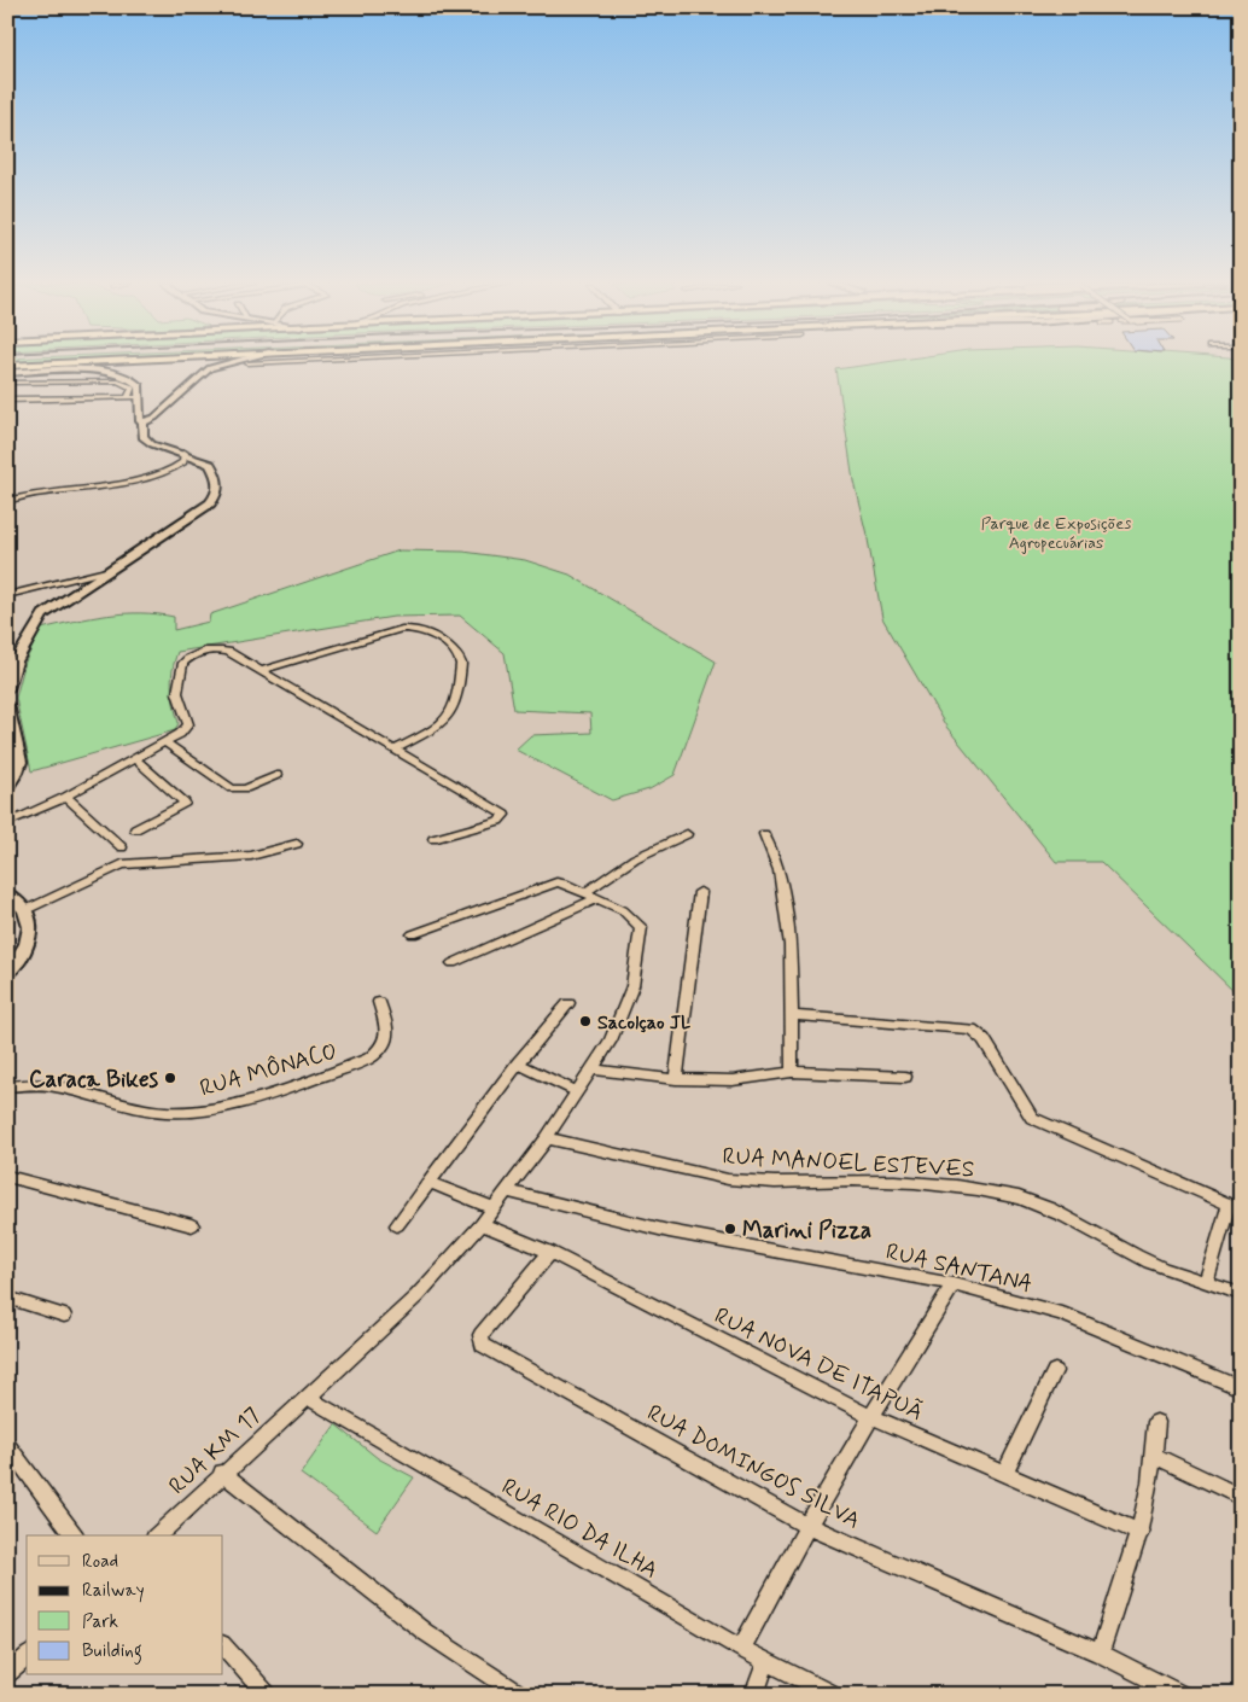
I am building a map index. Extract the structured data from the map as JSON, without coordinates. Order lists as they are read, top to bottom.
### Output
{
  "streets": {
    "street": [
      "RUA MÔNACO",
      "RUA MANOEL ESTEVES",
      "RUA SANTANA",
      "RUA NOVA DE ITAPUÃ",
      "RUA KM 17",
      "RUA DOMINGOS SILVA",
      "RUA RIO DA ILHA"
    ]
  },
  "crossings": [
    ["RUA MANOEL ESTEVES", "RUA KM 17"],
    ["RUA SANTANA", "RUA KM 17"],
    ["RUA NOVA DE ITAPUÃ", "RUA KM 17"],
    ["RUA NOVA DE ITAPUÃ", "RUA DOMINGOS SILVA"],
    ["RUA KM 17", "RUA RIO DA ILHA"]
  ],
  "parks": ["Parque de Exposições Agropecuárias"],
  "places": ["Sacolçao JL", "Caraca Bikes", "Marini Pizza"],
  "legend": [
    "Road",
    "Railway",
    "Park",
    "Building"
  ]
}
